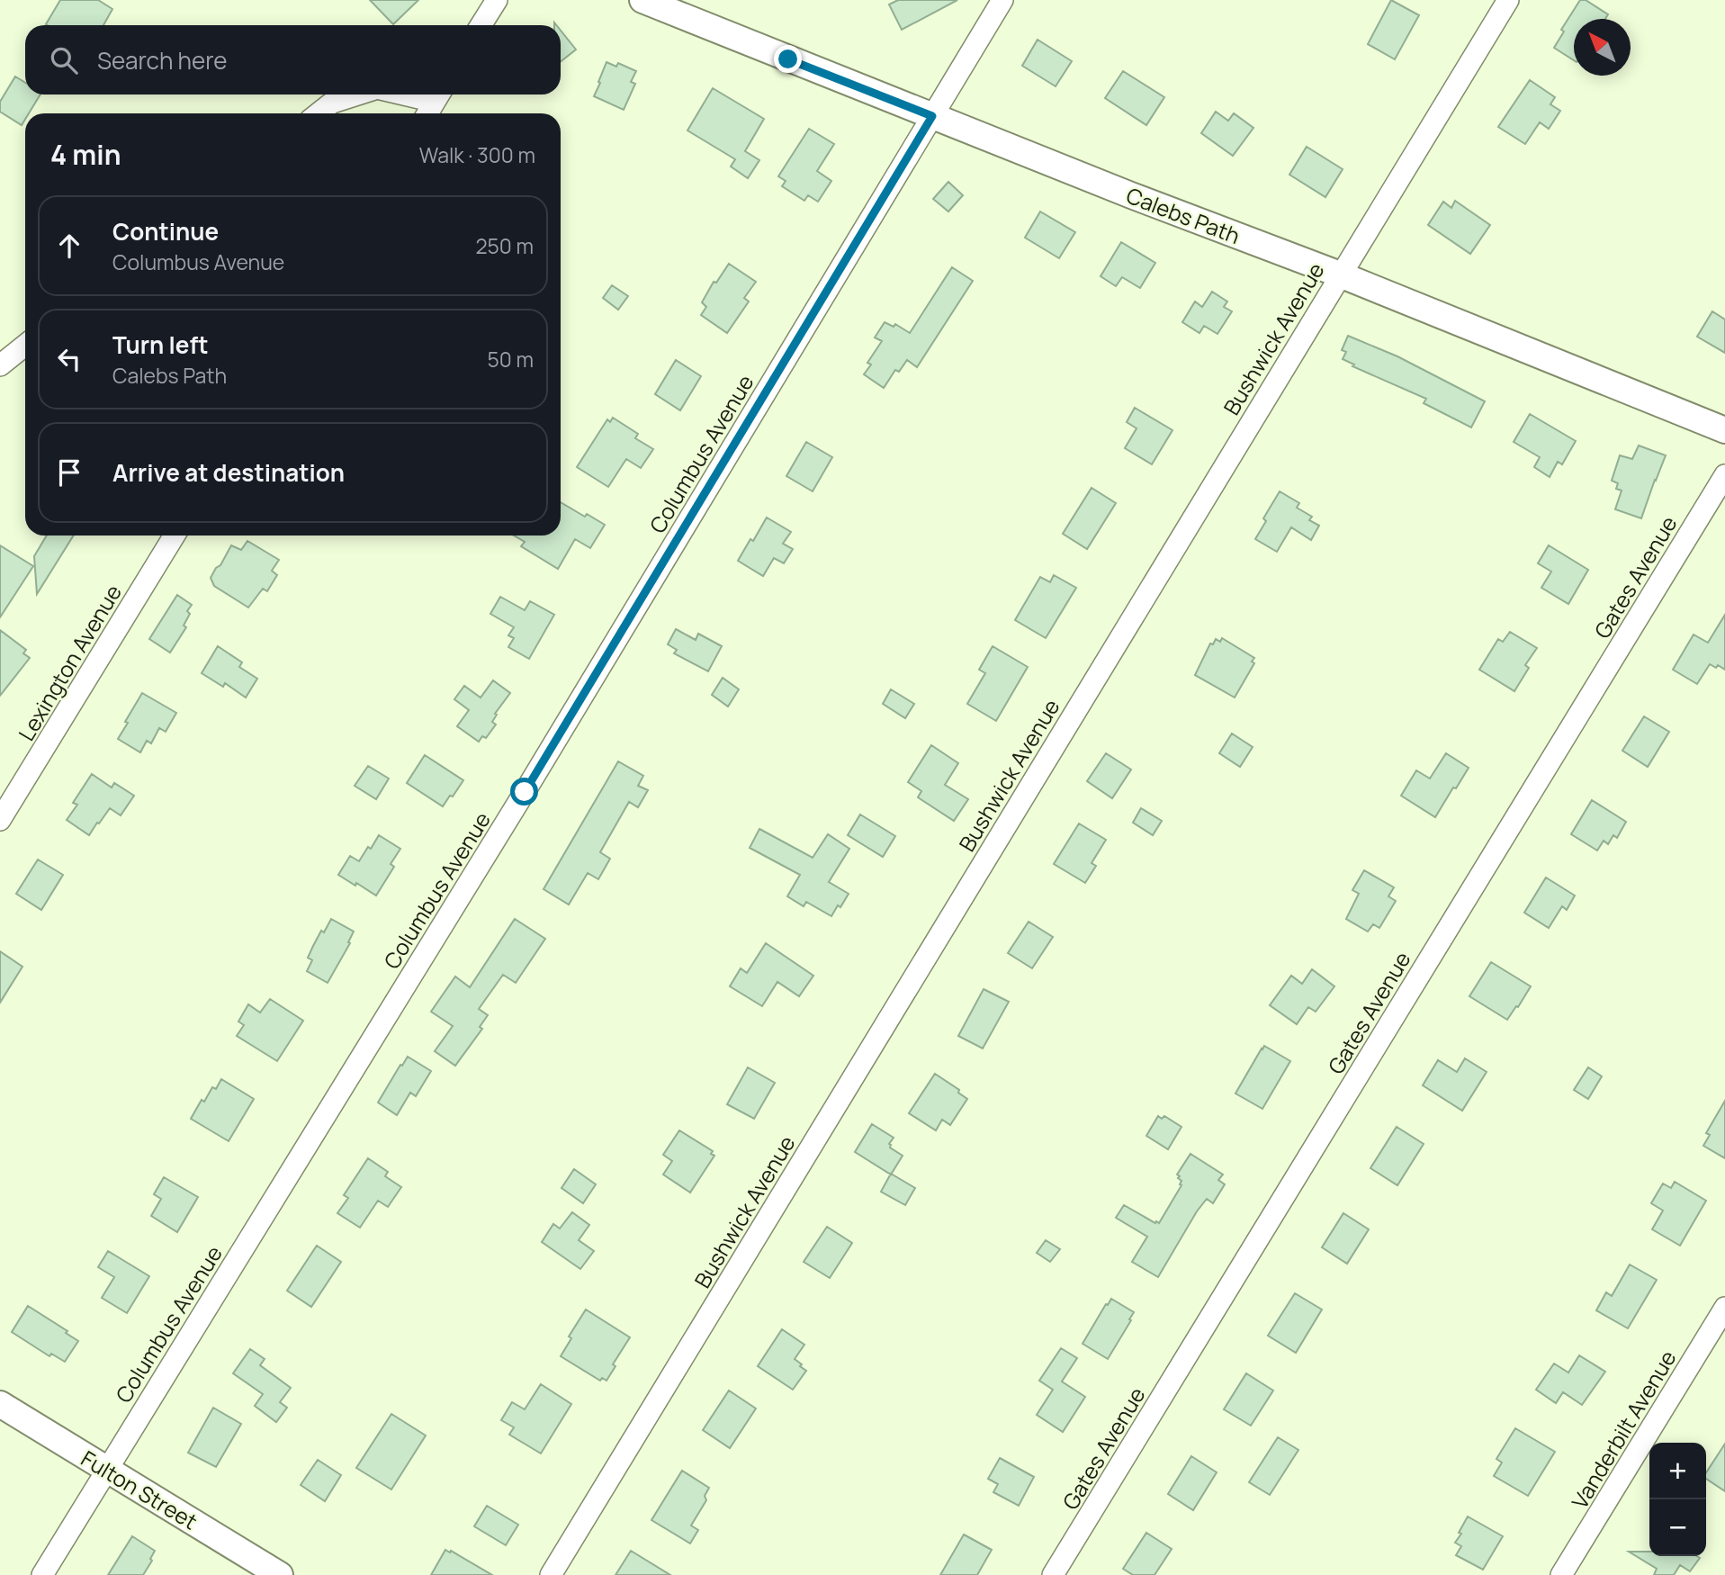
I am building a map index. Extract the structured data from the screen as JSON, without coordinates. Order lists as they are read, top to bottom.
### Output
{
  "streets": {
    "street": [
      "Calebs Path",
      "Bushwick Avenue",
      "Columbus Avenue",
      "Gates Avenue",
      "Lexington Avenue",
      "Vanderbilt Avenue",
      "Fulton Street"
    ]
  },
  "crossings": [
    ["Calebs Path", "Bushwick Avenue"],
    ["Calebs Path", "Columbus Avenue"],
    ["Columbus Avenue", "Fulton Street"]
  ],
  "north": "top left",
  "page": {
    "search": "Search here",
    "heading": ["4 min", "Walk · 300 m"],
    "list": [
      ["Continue", "Columbus Avenue", "250 m"],
      ["Turn left", "Calebs Path", "50 m"],
      "Arrive at destination"
    ],
    "map_buttons": ["+", "−"]
  }
}
